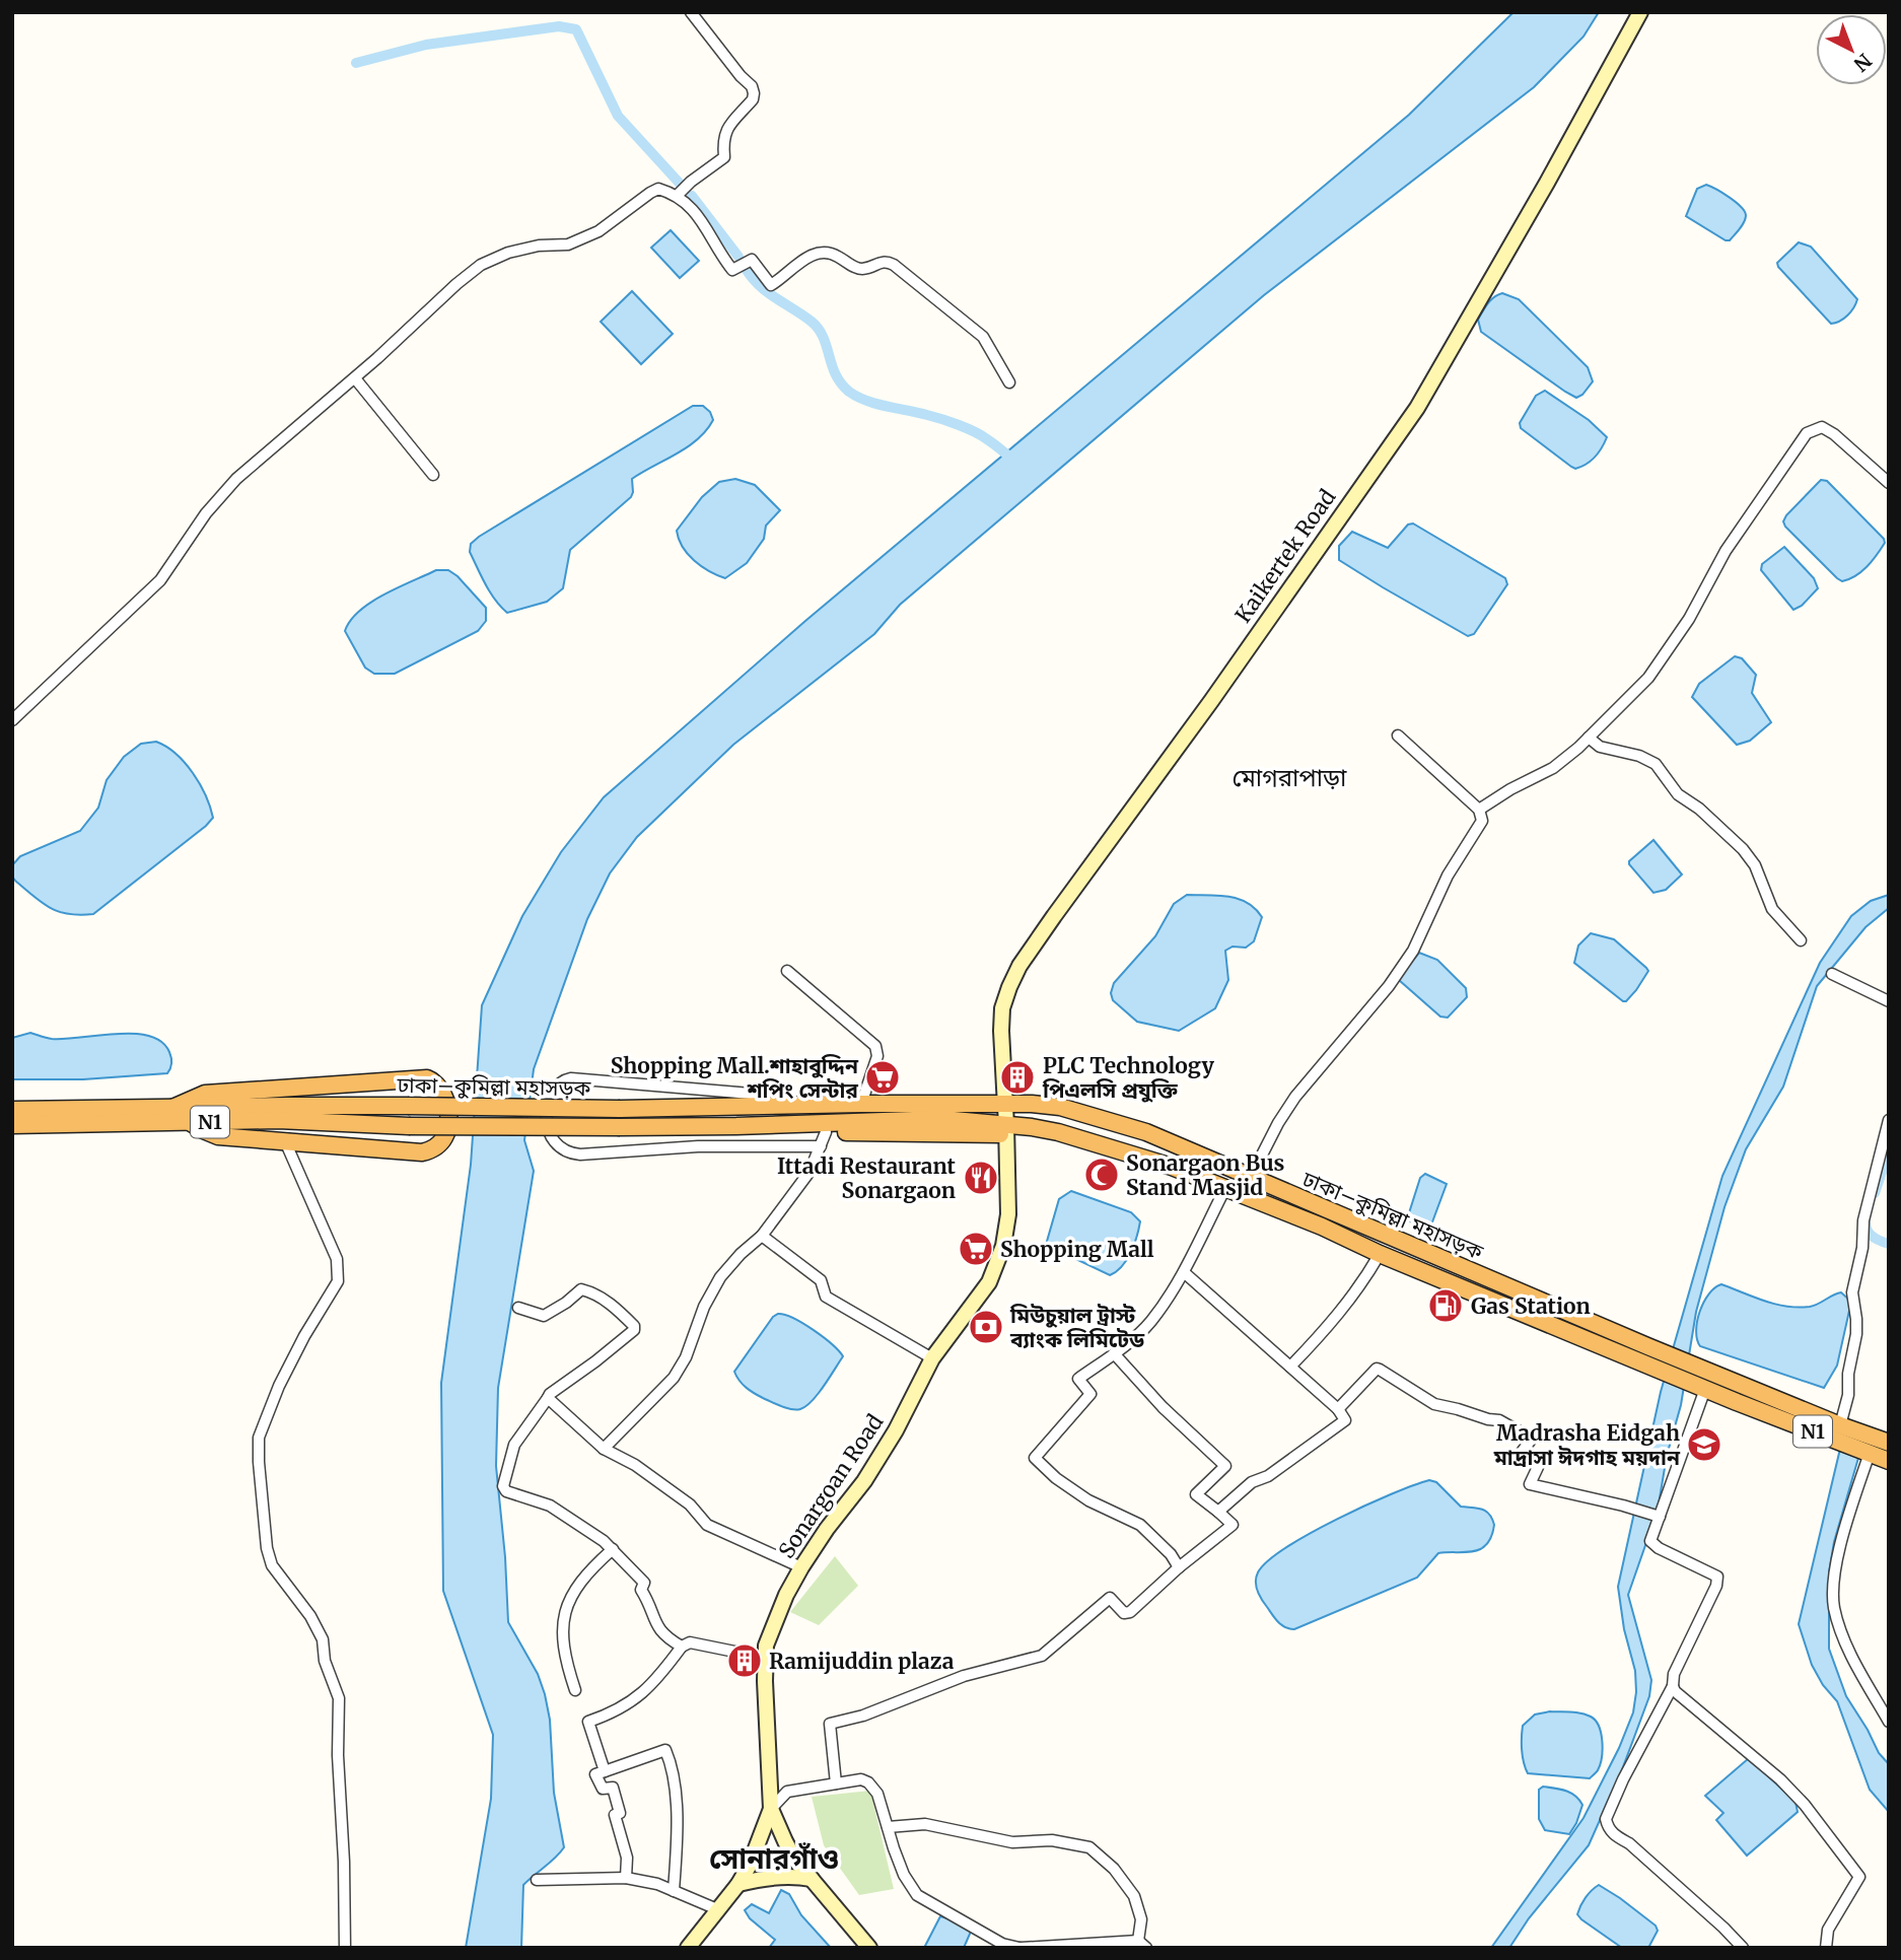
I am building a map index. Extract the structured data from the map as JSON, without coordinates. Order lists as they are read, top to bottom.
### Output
{
  "streets": {
    "highway": ["ঢাকা–কুমিল্লা মহাসড়ক", "N1"],
    "main road": ["Kaikertek Road", "Sonargoan Road"]
  },
  "crossings": [
    ["Kaikertek Road", "ঢাকা–কুমিল্লা মহাসড়ক"],
    ["Kaikertek Road", "Sonargoan Road"],
    ["ঢাকা–কুমিল্লা মহাসড়ক", "N1"],
    ["ঢাকা–কুমিল্লা মহাসড়ক", "Sonargoan Road"]
  ],
  "districts": ["মোগরাপাড়া", "সোনারগাঁও"],
  "places": {
    "supermarket": ["Shopping Mall.শাহাবুদ্দিন শপিং সেন্টার", "Shopping Mall"],
    "building": ["PLC Technology পিএলসি প্রযুক্তি", "Ramijuddin plaza"],
    "mosque": ["Sonargaon Bus Stand Masjid"],
    "restaurant": ["Ittadi Restaurant Sonargaon"],
    "fuel station": ["Gas Station"],
    "bank": ["মিউচুয়াল ট্রাস্ট ব্যাংক লিমিটেড"],
    "school or university": ["Madrasha Eidgah মাদ্রাসা ঈদগাহ ময়দান"]
  },
  "north": "bottom right"
}
